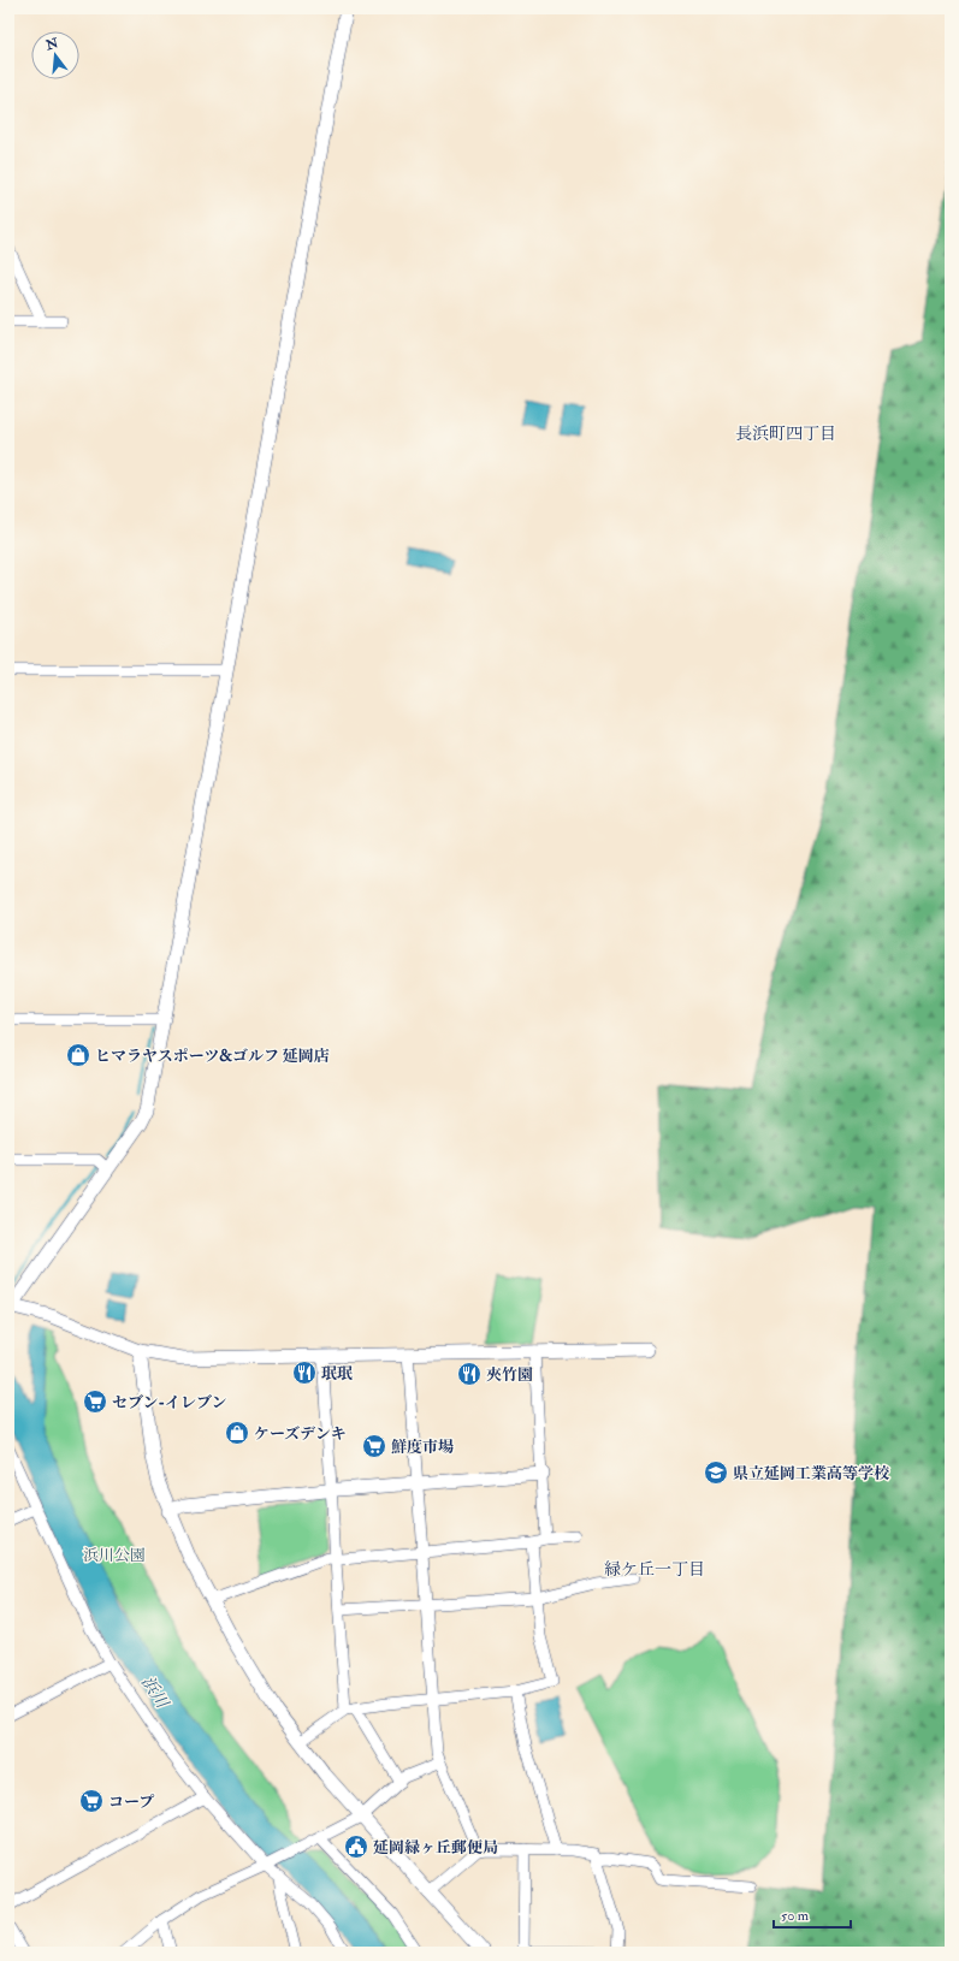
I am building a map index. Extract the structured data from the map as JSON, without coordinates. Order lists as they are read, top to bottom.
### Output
{
  "districts": ["長浜町四丁目", "緑ケ丘一丁目"],
  "water": ["浜川"],
  "parks": ["浜川公園"],
  "places": {
    "shop": ["ヒマラヤスポーツ&ゴルフ 延岡店", "ケーズデンキ"],
    "restaurant": ["珉珉", "夾竹園"],
    "supermarket": ["セブン-イレブン", "鮮度市場", "コープ"],
    "school or university": ["県立延岡工業高等学校"],
    "public building": ["延岡緑ヶ丘郵便局"]
  },
  "scale_bar": "50 m",
  "north": "top"
}
